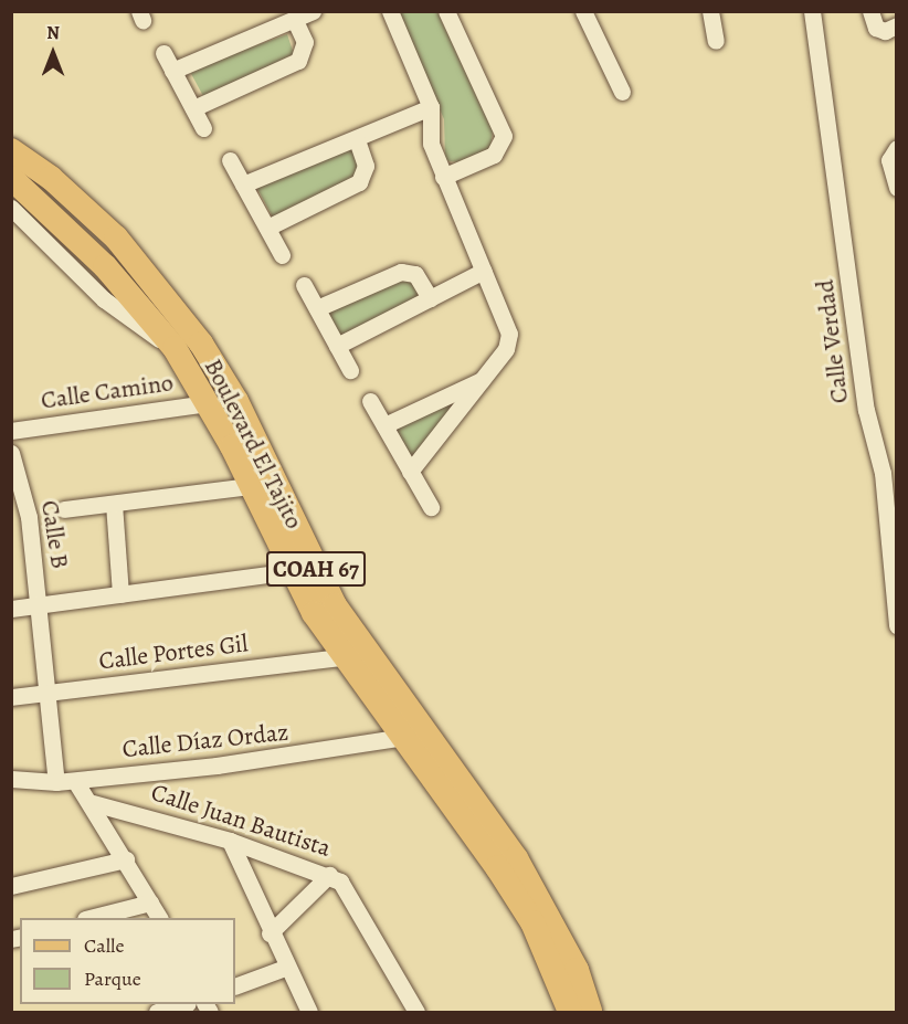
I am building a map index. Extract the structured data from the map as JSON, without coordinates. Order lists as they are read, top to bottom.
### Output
{
  "streets": {
    "main road": ["Boulevard El Tajito", "COAH 67"],
    "street": [
      "Calle Verdad",
      "Calle Camino",
      "Calle B",
      "Calle Portes Gil",
      "Calle Díaz Ordaz",
      "Calle Juan Bautista"
    ]
  },
  "crossings": [
    ["Calle Camino", "Boulevard El Tajito"],
    ["Boulevard El Tajito", "Calle Portes Gil"],
    ["Boulevard El Tajito", "Calle Díaz Ordaz"],
    ["Calle B", "Calle Portes Gil"],
    ["Calle B", "Calle Díaz Ordaz"]
  ],
  "legend": ["Calle", "Parque"],
  "north": "top"
}
